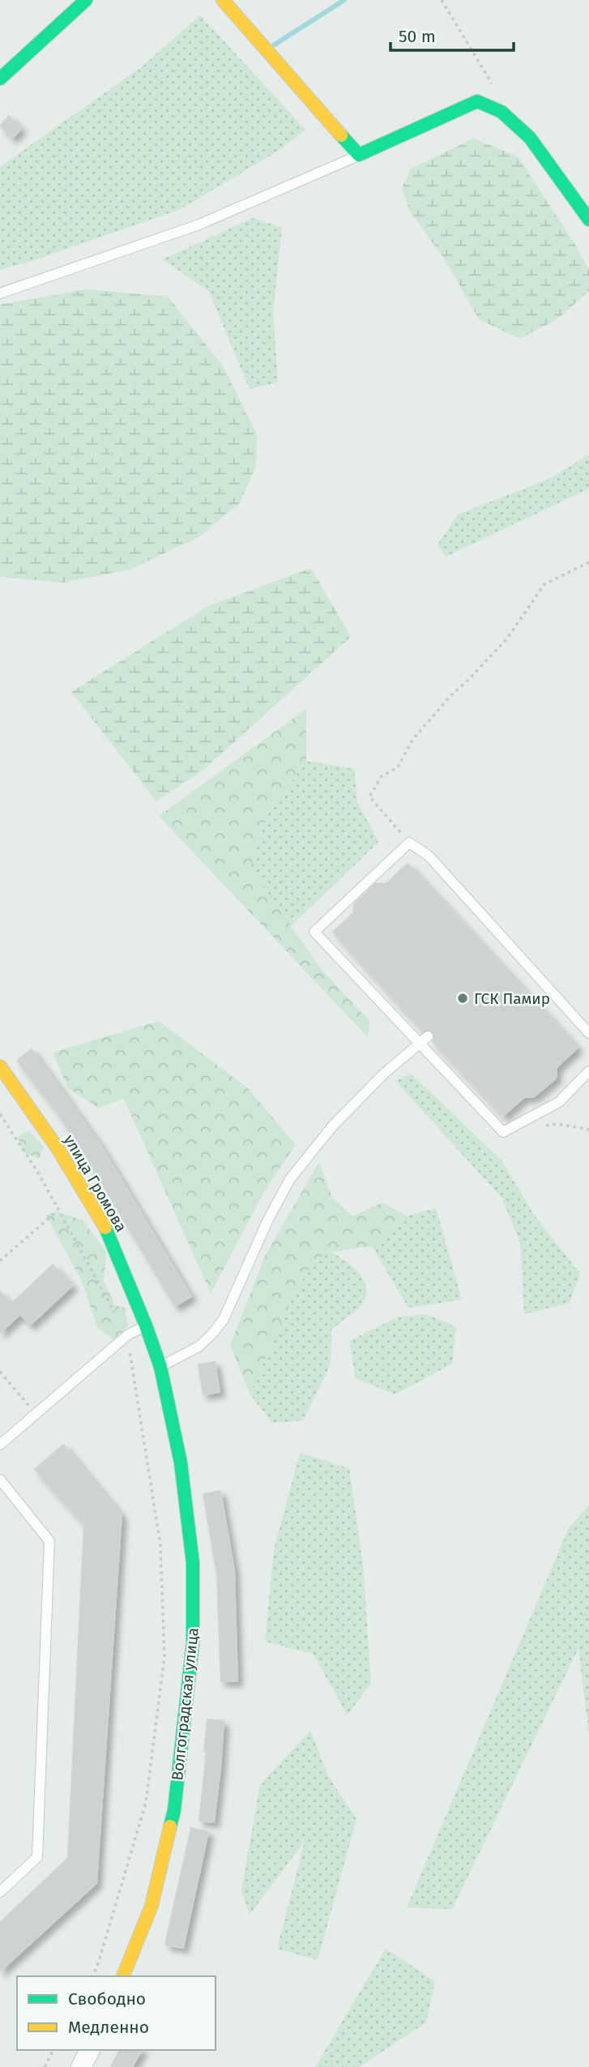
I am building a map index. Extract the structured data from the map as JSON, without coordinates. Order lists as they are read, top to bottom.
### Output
{
  "streets": {
    "street": ["улица Громова", "Волгоградская улица"]
  },
  "crossings": [
    ["улица Громова", "Волгоградская улица"]
  ],
  "places": ["ГСК Памир"],
  "legend": ["Свободно", "Медленно"],
  "scale_bar": "50 m"
}
